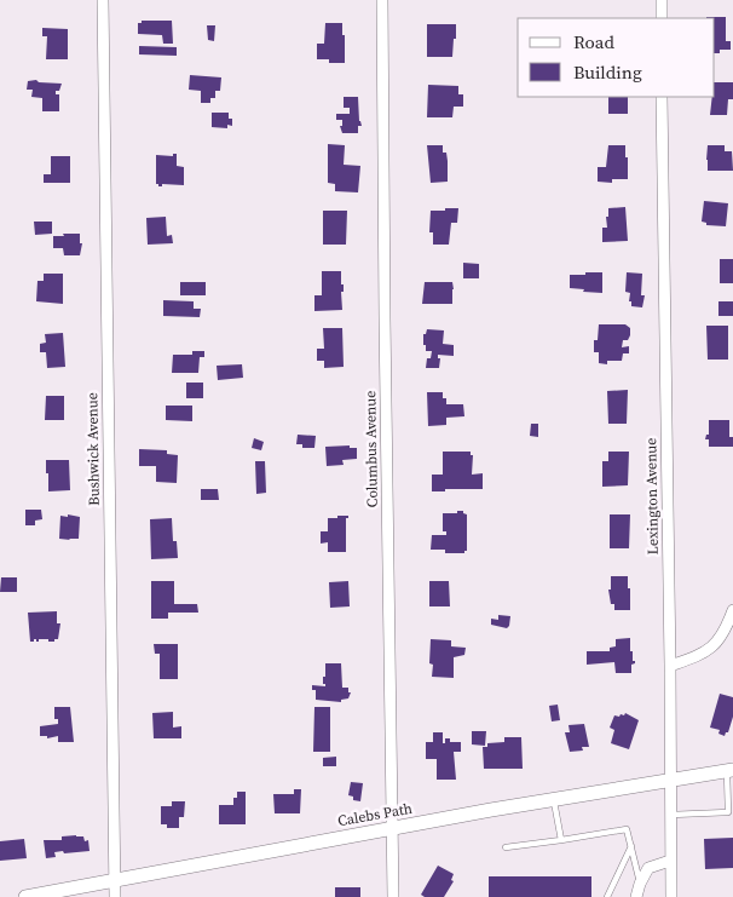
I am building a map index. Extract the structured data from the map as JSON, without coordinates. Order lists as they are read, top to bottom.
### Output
{
  "streets": {
    "street": [
      "Bushwick Avenue",
      "Columbus Avenue",
      "Lexington Avenue",
      "Calebs Path"
    ]
  },
  "crossings": [
    ["Bushwick Avenue", "Calebs Path"],
    ["Columbus Avenue", "Calebs Path"],
    ["Lexington Avenue", "Calebs Path"]
  ],
  "legend": ["Road", "Building"]
}
